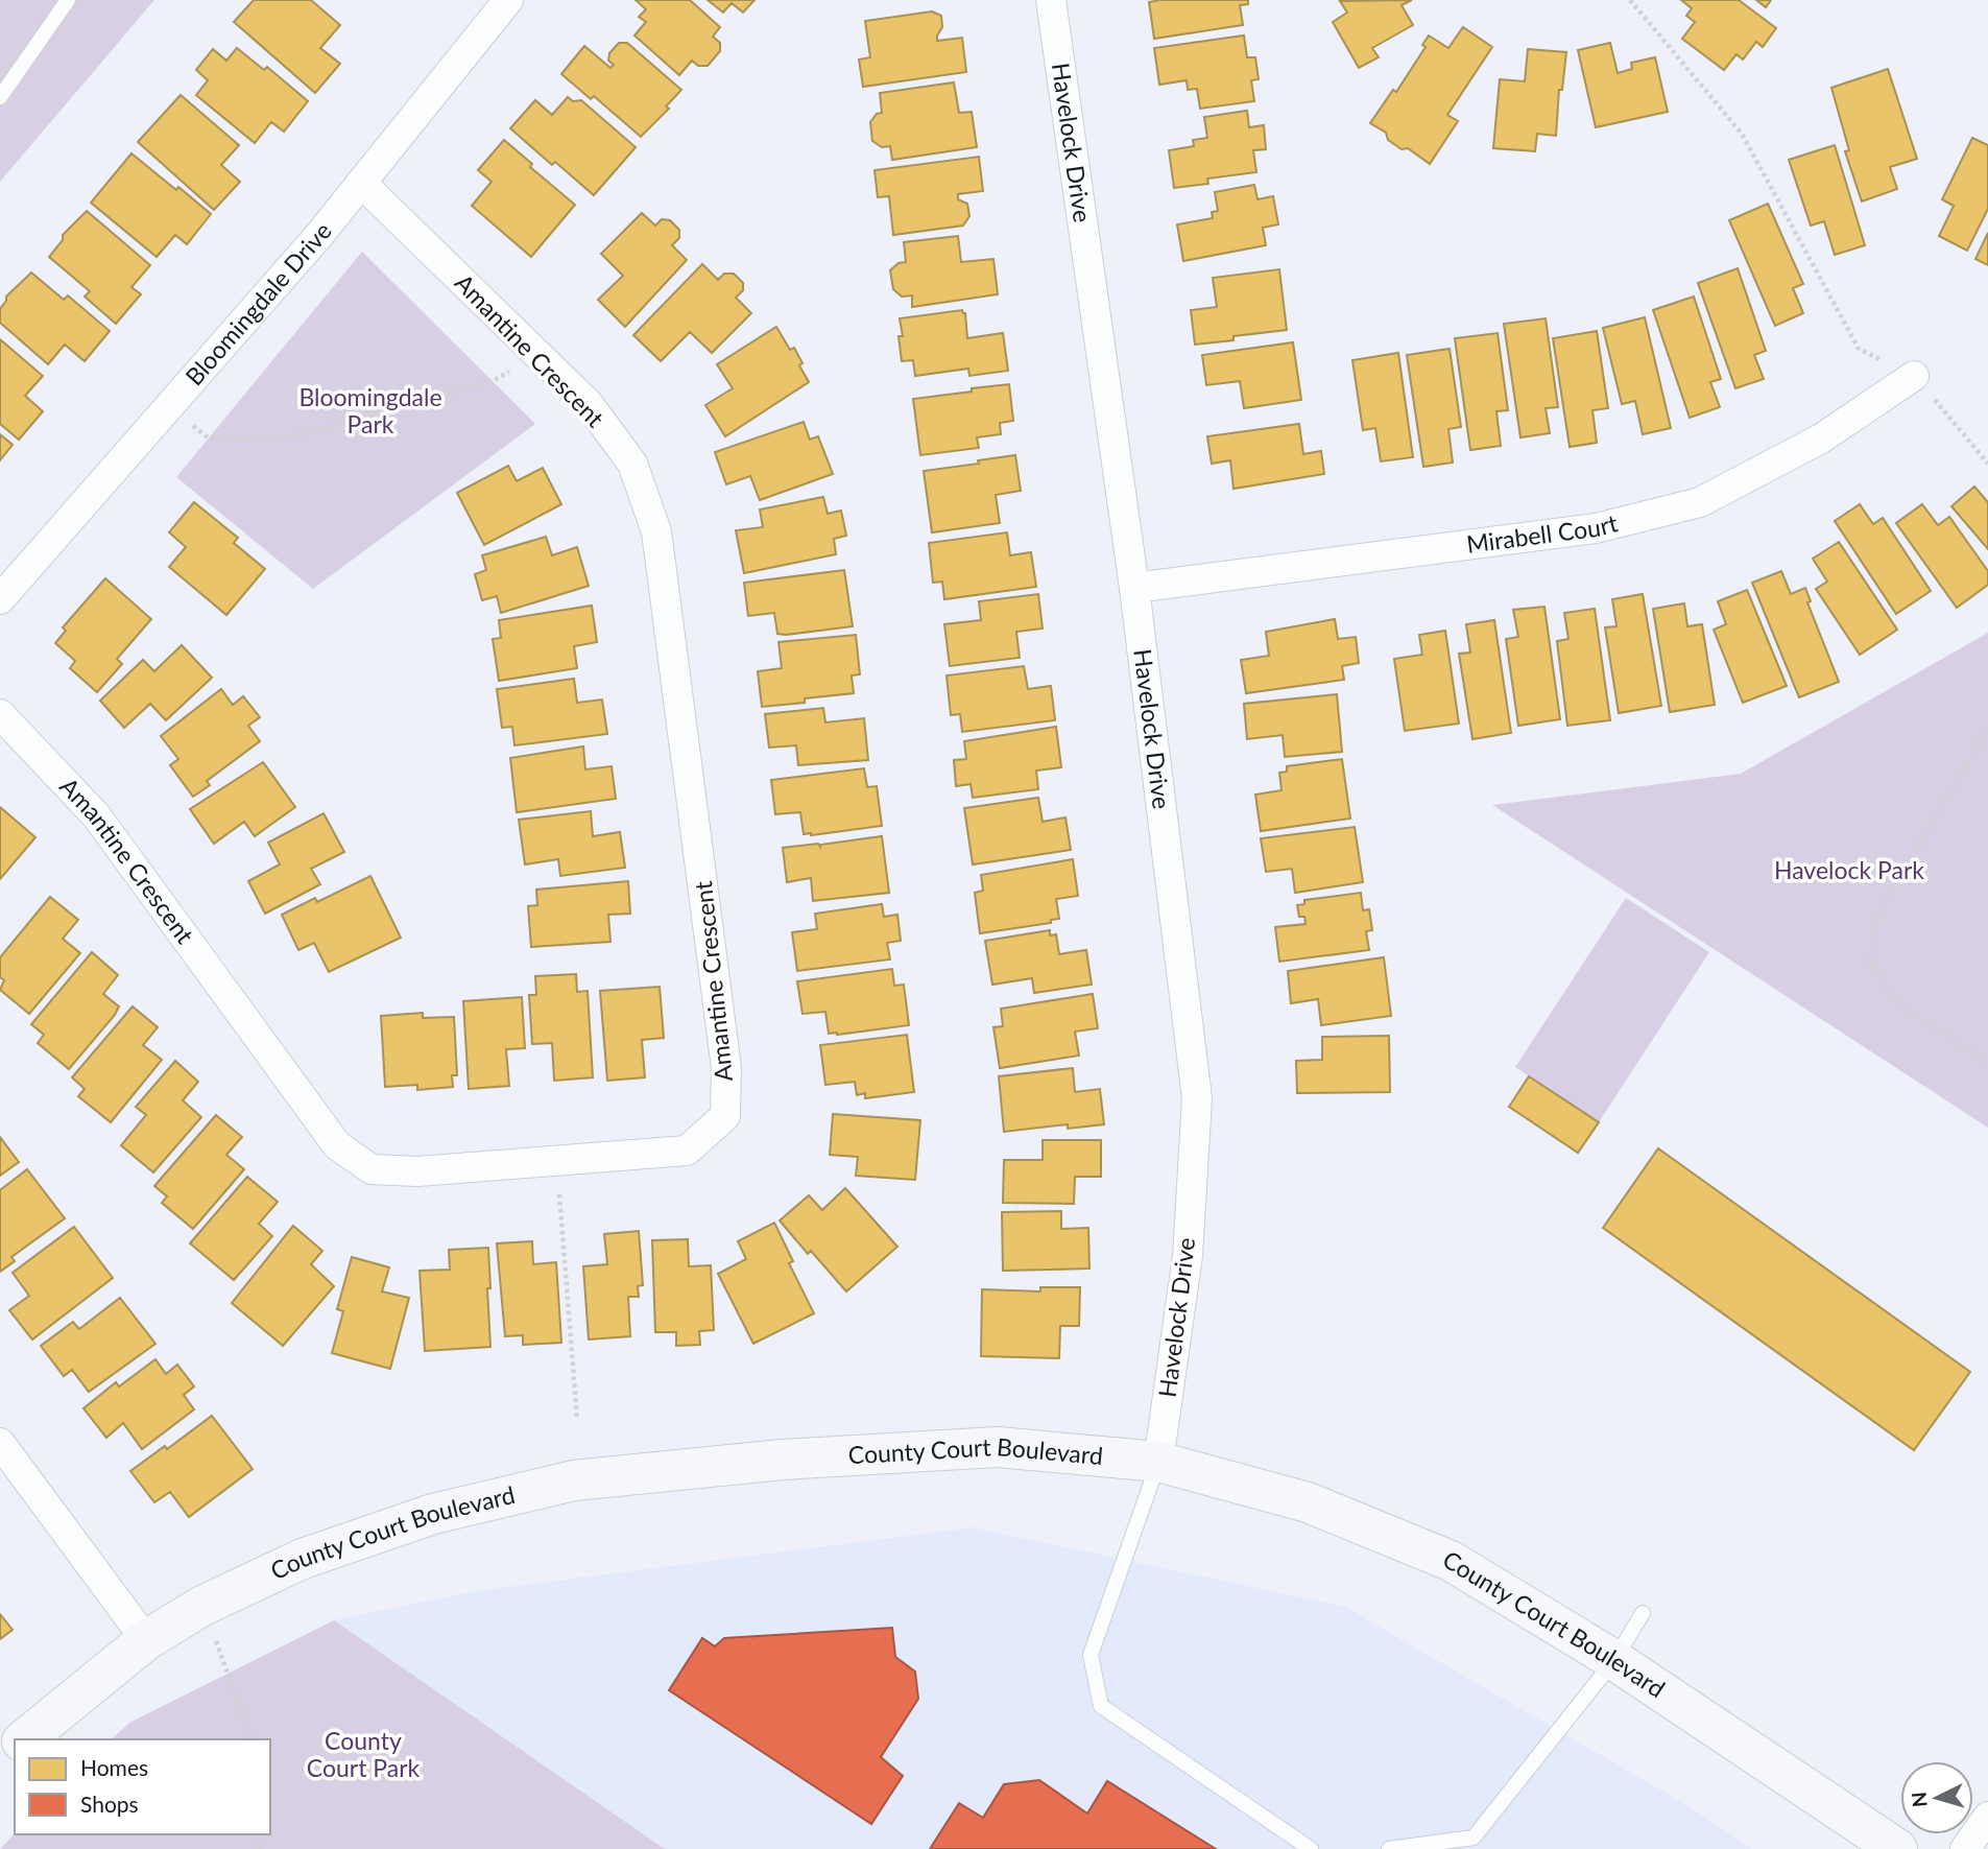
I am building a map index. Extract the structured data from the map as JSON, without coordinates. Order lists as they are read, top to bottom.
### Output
{
  "streets": {
    "street": [
      "Havelock Drive",
      "Bloomingdale Drive",
      "Amantine Crescent",
      "Mirabell Court",
      "County Court Boulevard"
    ]
  },
  "crossings": [
    ["Havelock Drive", "Mirabell Court"],
    ["Havelock Drive", "County Court Boulevard"],
    ["Bloomingdale Drive", "Amantine Crescent"]
  ],
  "parks": ["Bloomingdale Park", "Havelock Park", "County Court Park"],
  "legend": ["Homes", "Shops"],
  "north": "left"
}
